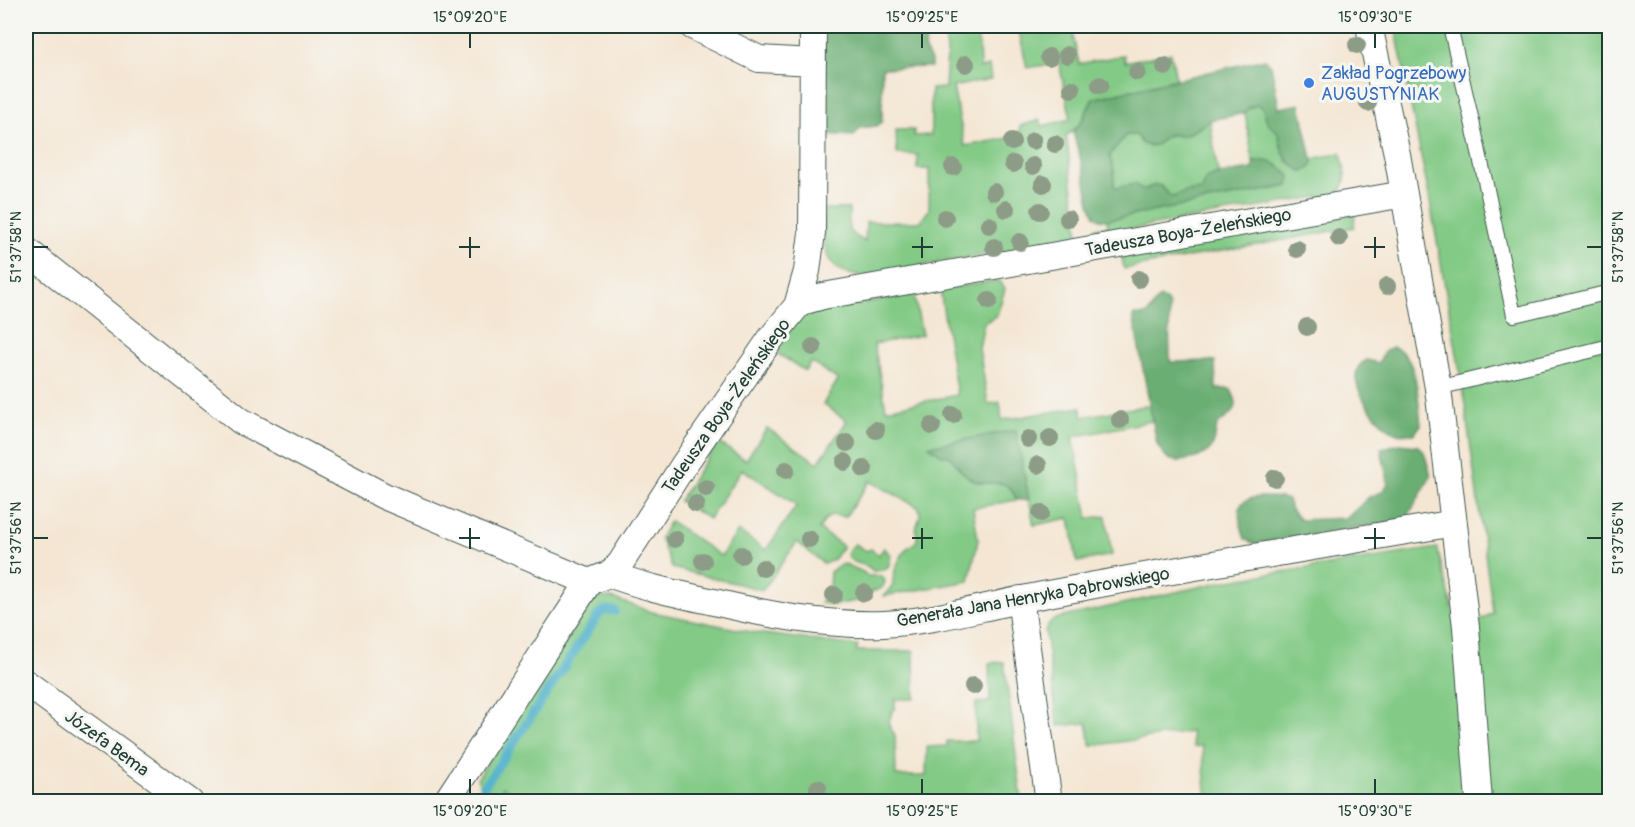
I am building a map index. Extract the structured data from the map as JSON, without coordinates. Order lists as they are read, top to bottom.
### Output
{
  "streets": {
    "street": ["Tadeusza Boya-Żeleńskiego", "Generała Jana Henryka Dąbrowskiego", "Józefa Bema"]
  },
  "crossings": [
    ["Tadeusza Boya-Żeleńskiego", "Generała Jana Henryka Dąbrowskiego"]
  ],
  "places": ["Zakład Pogrzebowy AUGUSTYNIAK"],
  "coordinates": [
    "15°09'20\"E",
    "15°09'25\"E",
    "15°09'30\"E",
    "51°37'58\"N",
    "51°37'56\"N"
  ]
}
